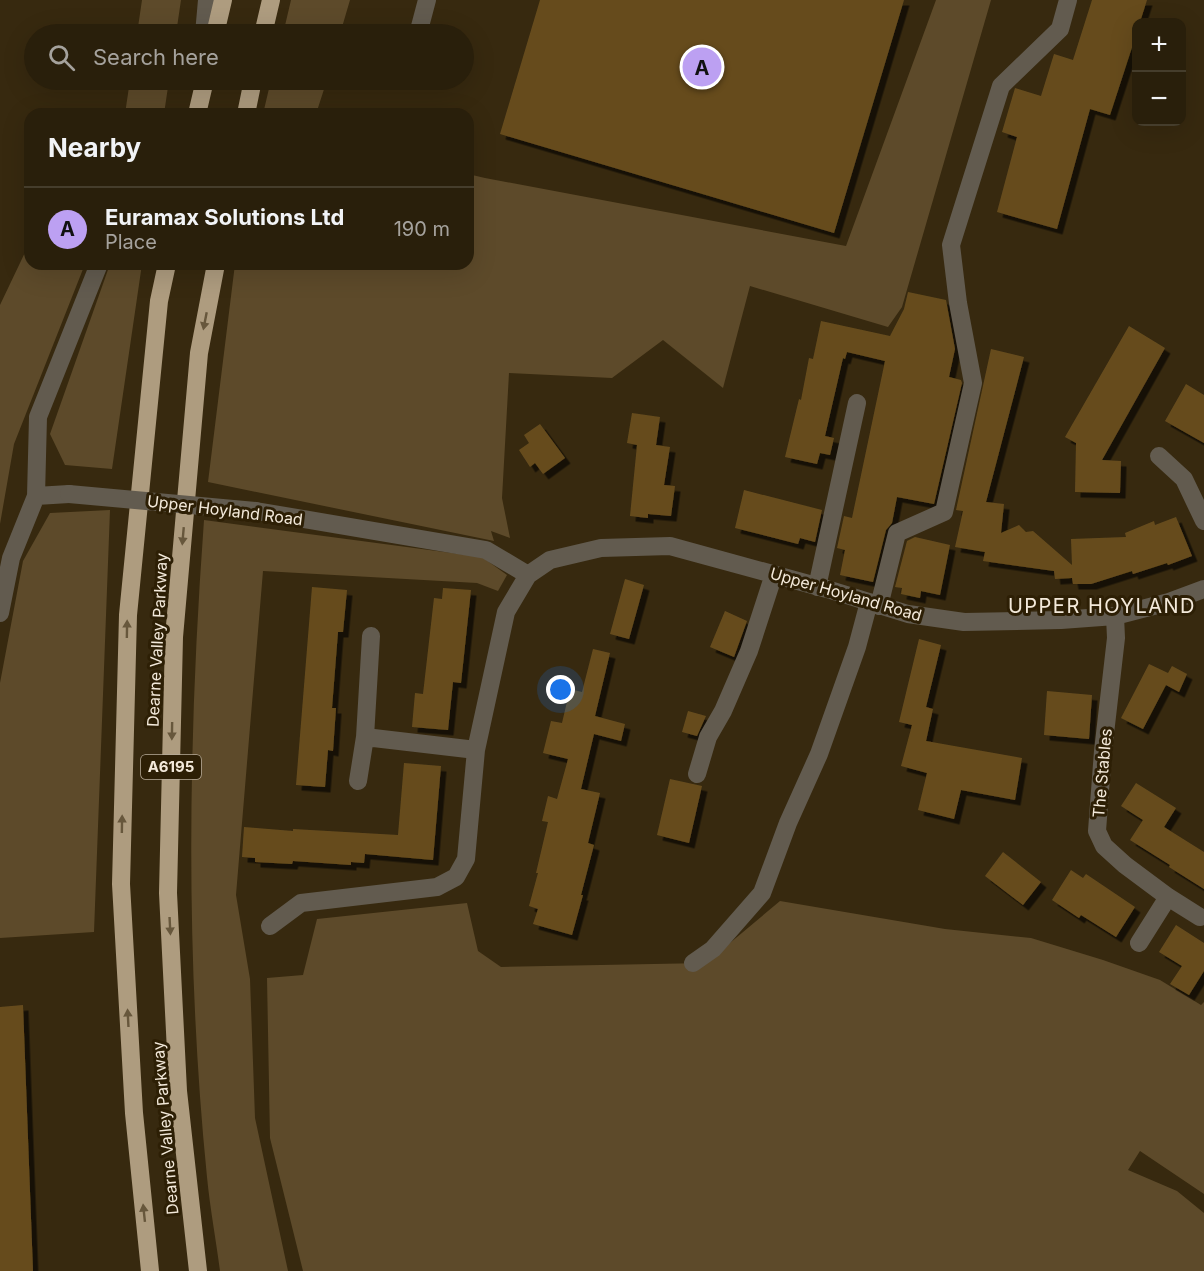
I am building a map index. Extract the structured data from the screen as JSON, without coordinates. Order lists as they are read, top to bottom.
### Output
{
  "streets": {
    "highway": ["Dearne Valley Parkway", "A6195"],
    "street": ["Upper Hoyland Road", "The Stables"]
  },
  "crossings": [
    ["Upper Hoyland Road", "The Stables"]
  ],
  "districts": ["UPPER HOYLAND"],
  "page": {
    "map_buttons": ["+", "−"],
    "search": "Search here",
    "pins": "A",
    "heading": "Nearby",
    "list": [
      {
        "mark": "A",
        "name": "Euramax Solutions Ltd",
        "note": "Place",
        "value": "190 m"
      }
    ]
  }
}
